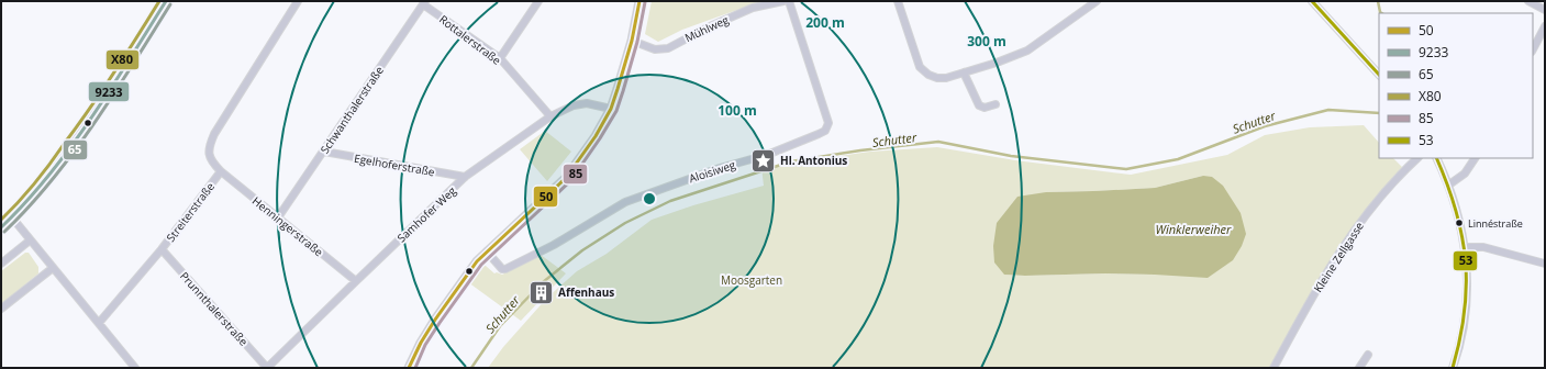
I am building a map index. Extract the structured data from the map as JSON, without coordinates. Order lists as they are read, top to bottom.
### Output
{
  "streets": {
    "street": [
      "Mühlweg",
      "Rottalerstraße",
      "Schwanthalerstraße",
      "Egelhoferstraße",
      "Aloisiweg",
      "Streiterstraße",
      "Samhofer Weg",
      "Henningerstraße",
      "Kleine Zellgasse",
      "Prunnthalerstraße"
    ]
  },
  "crossings": [
    ["Rottalerstraße", "Schwanthalerstraße"],
    ["Rottalerstraße", "Samhofer Weg"],
    ["Schwanthalerstraße", "Egelhoferstraße"],
    ["Schwanthalerstraße", "Henningerstraße"],
    ["Egelhoferstraße", "Samhofer Weg"],
    ["Streiterstraße", "Henningerstraße"],
    ["Streiterstraße", "Prunnthalerstraße"],
    ["Samhofer Weg", "Henningerstraße"],
    ["Samhofer Weg", "Prunnthalerstraße"]
  ],
  "water": ["Schutter", "Winklerweiher"],
  "parks": ["Moosgarten"],
  "places": {
    "place": ["Hl. Antonius"],
    "other": ["Linnéstraße"],
    "building": ["Affenhaus"]
  },
  "lines": [
    "transit line 50",
    "transit line 9233",
    "transit line X80",
    "transit line 53",
    "transit line 85",
    "transit line 65"
  ],
  "legend": [
    "50",
    "9233",
    "65",
    "X80",
    "85",
    "53"
  ],
  "rings": ["200 m", "300 m", "100 m"]
}
